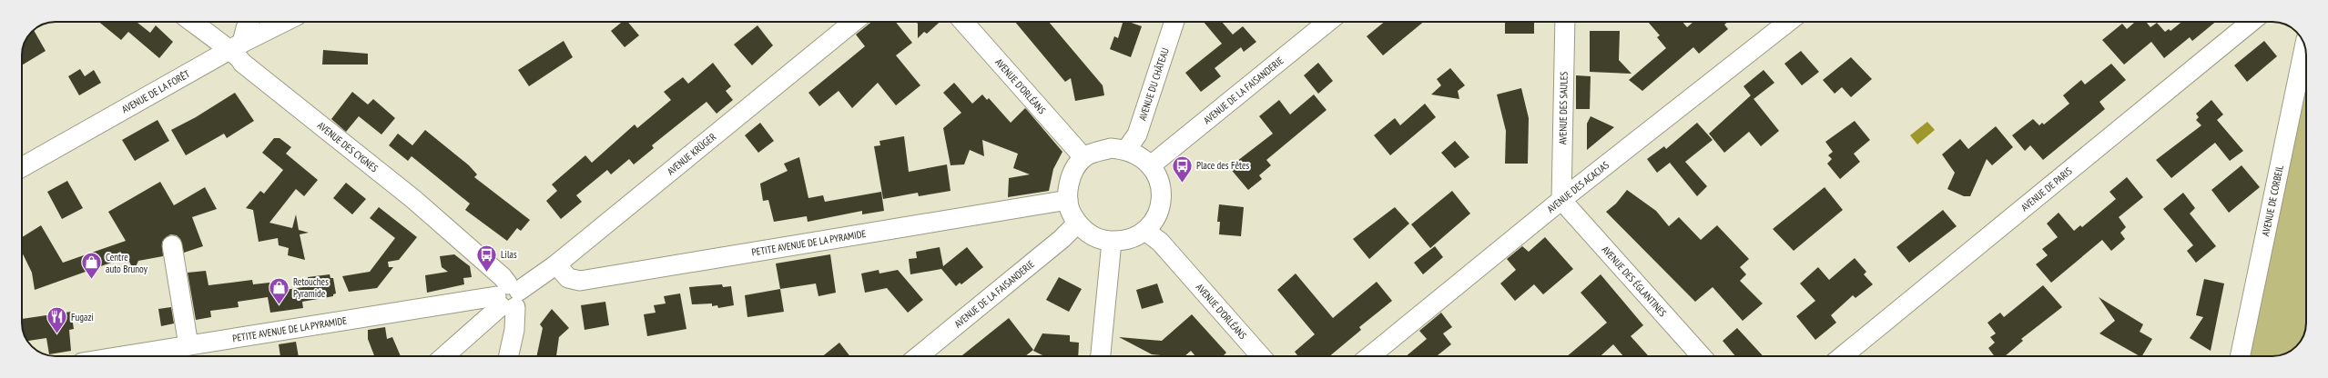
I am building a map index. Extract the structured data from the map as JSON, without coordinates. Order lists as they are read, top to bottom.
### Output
{
  "streets": {
    "street": [
      "AVENUE DU CHÂTEAU",
      "AVENUE D'ORLÉANS",
      "AVENUE DE LA FAISANDERIE",
      "AVENUE DE LA FORÊT",
      "AVENUE DES SAULES",
      "AVENUE DES CYGNES",
      "AVENUE KRÜGER",
      "AVENUE DES ACACIAS",
      "AVENUE DE PARIS",
      "AVENUE DE CORBEIL",
      "PETITE AVENUE DE LA PYRAMIDE",
      "AVENUE DES ÉGLANTINES"
    ]
  },
  "crossings": [
    ["AVENUE DU CHÂTEAU", "AVENUE D'ORLÉANS"],
    ["AVENUE DU CHÂTEAU", "AVENUE DE LA FAISANDERIE"],
    ["AVENUE DU CHÂTEAU", "PETITE AVENUE DE LA PYRAMIDE"],
    ["AVENUE D'ORLÉANS", "AVENUE DE LA FAISANDERIE"],
    ["AVENUE D'ORLÉANS", "PETITE AVENUE DE LA PYRAMIDE"],
    ["AVENUE DE LA FAISANDERIE", "PETITE AVENUE DE LA PYRAMIDE"],
    ["AVENUE DE LA FORÊT", "AVENUE DES CYGNES"],
    ["AVENUE DES SAULES", "AVENUE DES ACACIAS"],
    ["AVENUE DES SAULES", "AVENUE DES ÉGLANTINES"],
    ["AVENUE DES CYGNES", "AVENUE KRÜGER"],
    ["AVENUE DES CYGNES", "PETITE AVENUE DE LA PYRAMIDE"],
    ["AVENUE KRÜGER", "PETITE AVENUE DE LA PYRAMIDE"],
    ["AVENUE DES ACACIAS", "AVENUE DES ÉGLANTINES"]
  ],
  "places": {
    "bus stop": ["Place des Fêtes", "Lilas"],
    "shop": ["Centre auto Brunoy", "Retouches Pyramide"],
    "restaurant": ["Fugazi"]
  }
}
